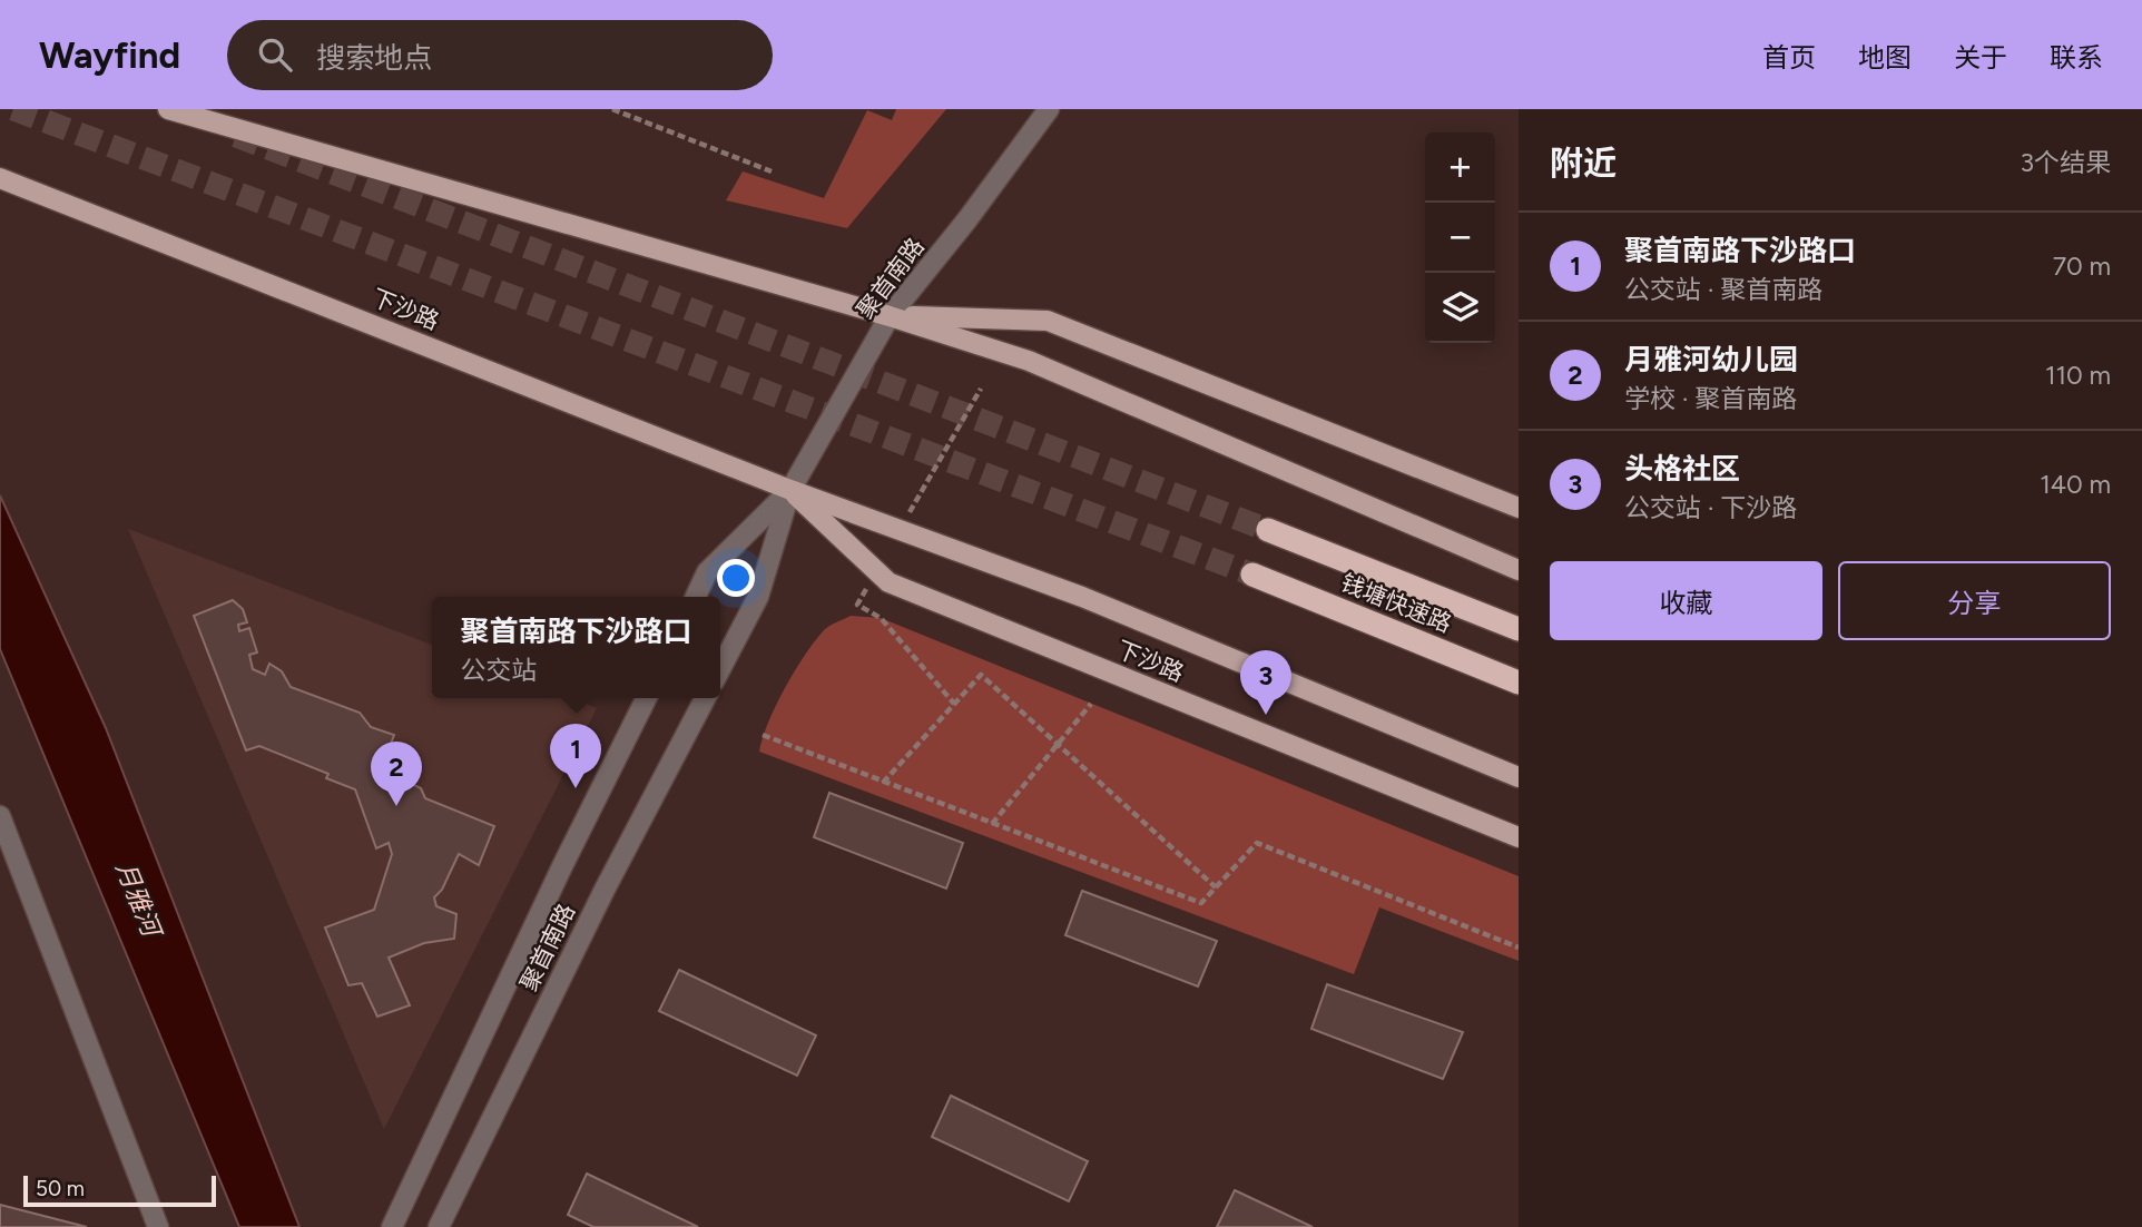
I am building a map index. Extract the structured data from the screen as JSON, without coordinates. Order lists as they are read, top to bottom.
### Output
{
  "streets": {
    "highway": ["钱塘快速路"],
    "main road": ["下沙路"],
    "street": ["聚首南路"]
  },
  "crossings": [
    ["聚首南路", "下沙路"]
  ],
  "water": ["月雅河"],
  "scale_bar": "50 m",
  "page": {
    "header": "Wayfind",
    "search": "搜索地点",
    "nav": [
      "首页",
      "地图",
      "关于",
      "联系"
    ],
    "heading": ["附近", "3个结果"],
    "map_buttons": ["+", "−"],
    "list": [
      {
        "mark": "1",
        "name": "聚首南路下沙路口",
        "note": "公交站 · 聚首南路",
        "value": "70 m"
      },
      {
        "mark": "2",
        "name": "月雅河幼儿园",
        "note": "学校 · 聚首南路",
        "value": "110 m"
      },
      {
        "mark": "3",
        "name": "头格社区",
        "note": "公交站 · 下沙路",
        "value": "140 m"
      }
    ],
    "buttons": ["收藏", "分享"],
    "popup": ["聚首南路下沙路口", "公交站"],
    "pins": ["3", "1", "2"],
    "scale": "50 m"
  }
}
